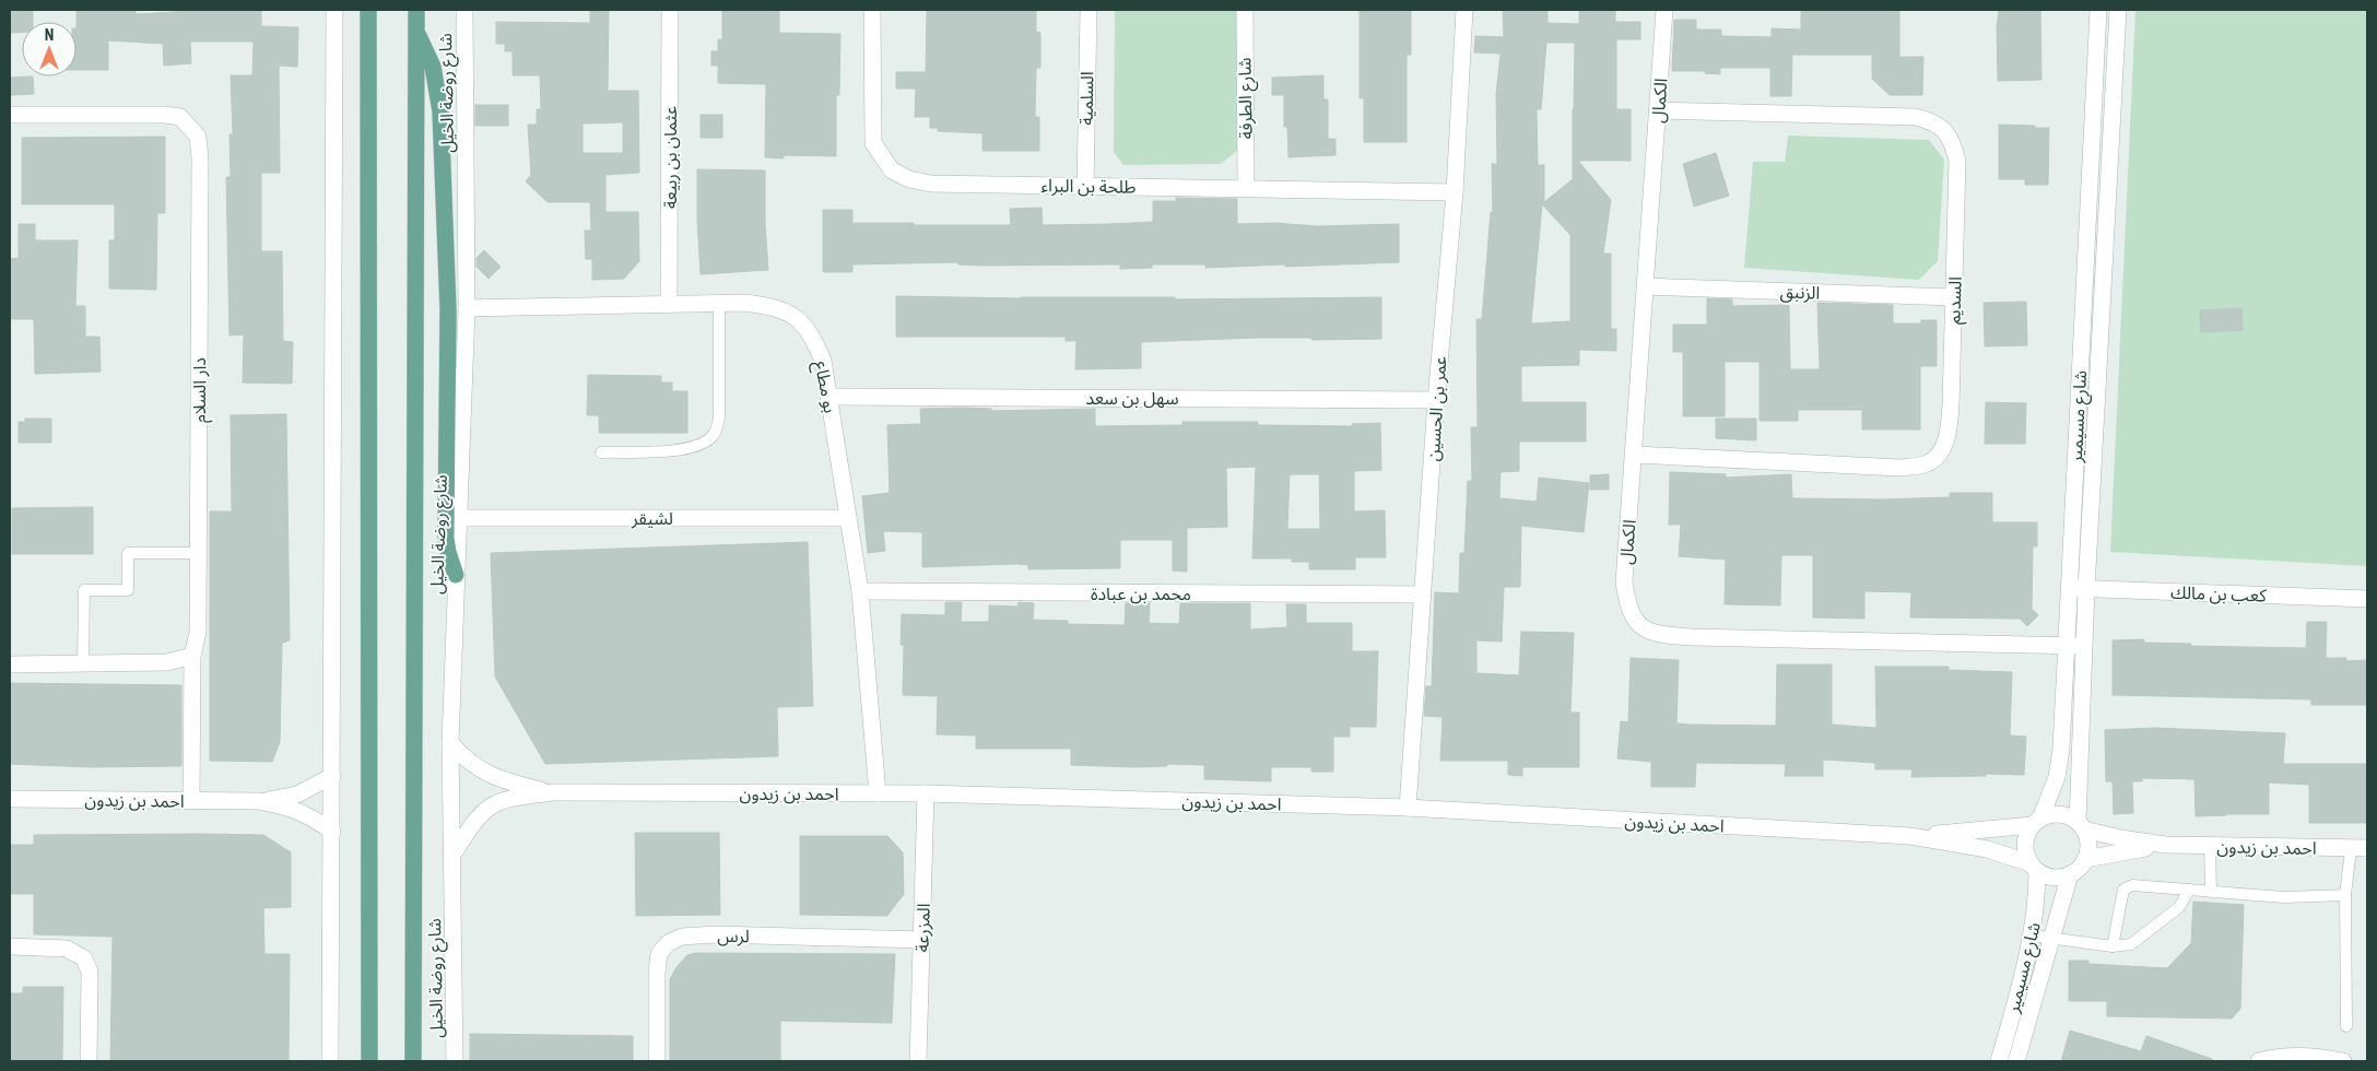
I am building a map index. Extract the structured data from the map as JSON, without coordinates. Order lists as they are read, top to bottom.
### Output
{
  "streets": {
    "main road": ["شارع روضة الخيل"],
    "street": [
      "السلمية",
      "شارع الطرفة",
      "الكمال",
      "عثمان بن ربيعة",
      "طلحة بن البراء",
      "الزنبق",
      "السديم",
      "بو مطاع",
      "دار السلام",
      "سهل بن سعد",
      "عمر بن الحسين",
      "شارع مسيمير",
      "لشيقر",
      "محمد بن عبادة",
      "كعب بن مالك",
      "احمد بن زيدون",
      "المزرعة",
      "لرس"
    ]
  },
  "crossings": [
    ["شارع روضة الخيل", "بو مطاع"],
    ["شارع روضة الخيل", "لشيقر"],
    ["شارع روضة الخيل", "احمد بن زيدون"],
    ["السلمية", "طلحة بن البراء"],
    ["شارع الطرفة", "طلحة بن البراء"],
    ["الكمال", "الزنبق"],
    ["الكمال", "السديم"],
    ["الكمال", "شارع مسيمير"],
    ["عثمان بن ربيعة", "بو مطاع"],
    ["طلحة بن البراء", "عمر بن الحسين"],
    ["الزنبق", "السديم"],
    ["بو مطاع", "سهل بن سعد"],
    ["بو مطاع", "لشيقر"],
    ["بو مطاع", "محمد بن عبادة"],
    ["بو مطاع", "احمد بن زيدون"],
    ["دار السلام", "احمد بن زيدون"],
    ["سهل بن سعد", "عمر بن الحسين"],
    ["عمر بن الحسين", "محمد بن عبادة"],
    ["عمر بن الحسين", "احمد بن زيدون"],
    ["شارع مسيمير", "كعب بن مالك"],
    ["شارع مسيمير", "احمد بن زيدون"],
    ["احمد بن زيدون", "المزرعة"],
    ["المزرعة", "لرس"]
  ],
  "north": "top"
}
